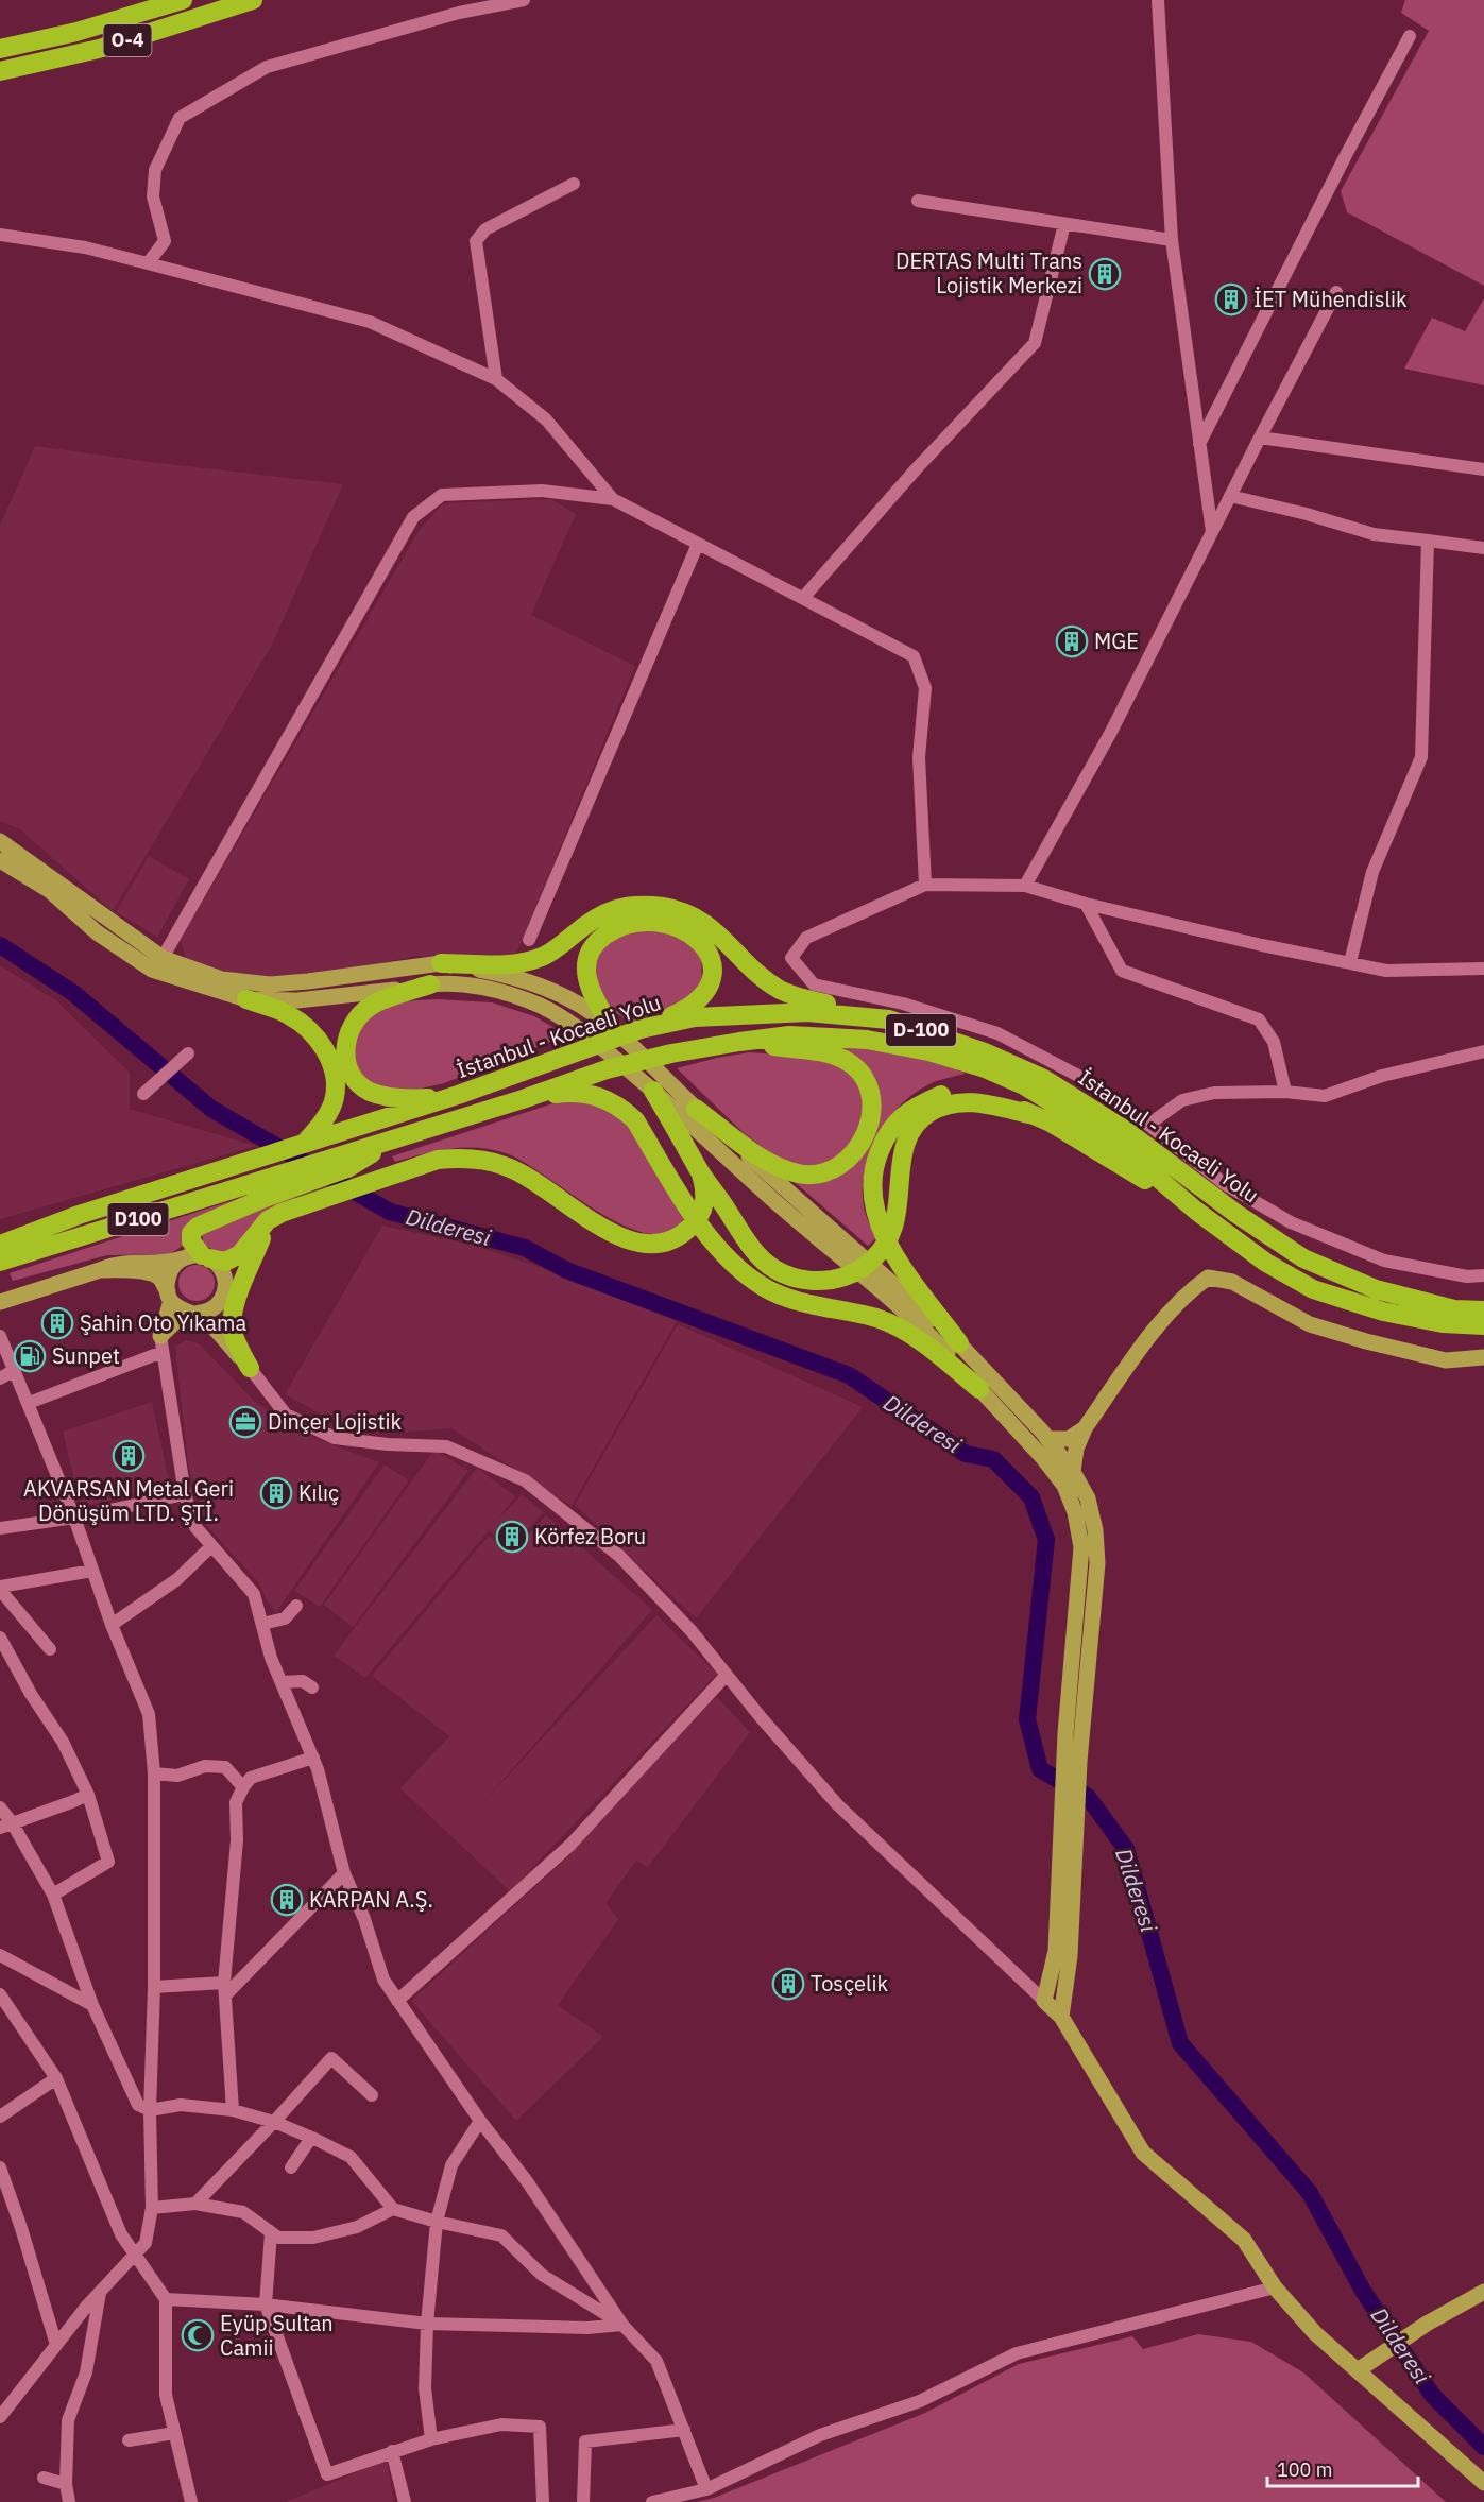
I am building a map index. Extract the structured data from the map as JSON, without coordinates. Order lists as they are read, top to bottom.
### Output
{
  "streets": {
    "highway": [
      "O-4",
      "D-100",
      "İstanbul - Kocaeli Yolu",
      "D100"
    ]
  },
  "crossings": [
    ["İstanbul - Kocaeli Yolu", "D100"]
  ],
  "water": ["Dilderesi"],
  "places": {
    "building": [
      "DERTAS Multi Trans Lojistik Merkezi",
      "İET Mühendislik",
      "MGE",
      "Şahin Oto Yıkama",
      "AKVARSAN Metal Geri Dönüşüm LTD. ŞTİ.",
      "Kılıç",
      "Körfez Boru",
      "KARPAN A.Ş.",
      "Tosçelik"
    ],
    "fuel station": ["Sunpet"],
    "office": ["Dinçer Lojistik"],
    "mosque": ["Eyüp Sultan Camii"]
  },
  "scale_bar": "100 m"
}
